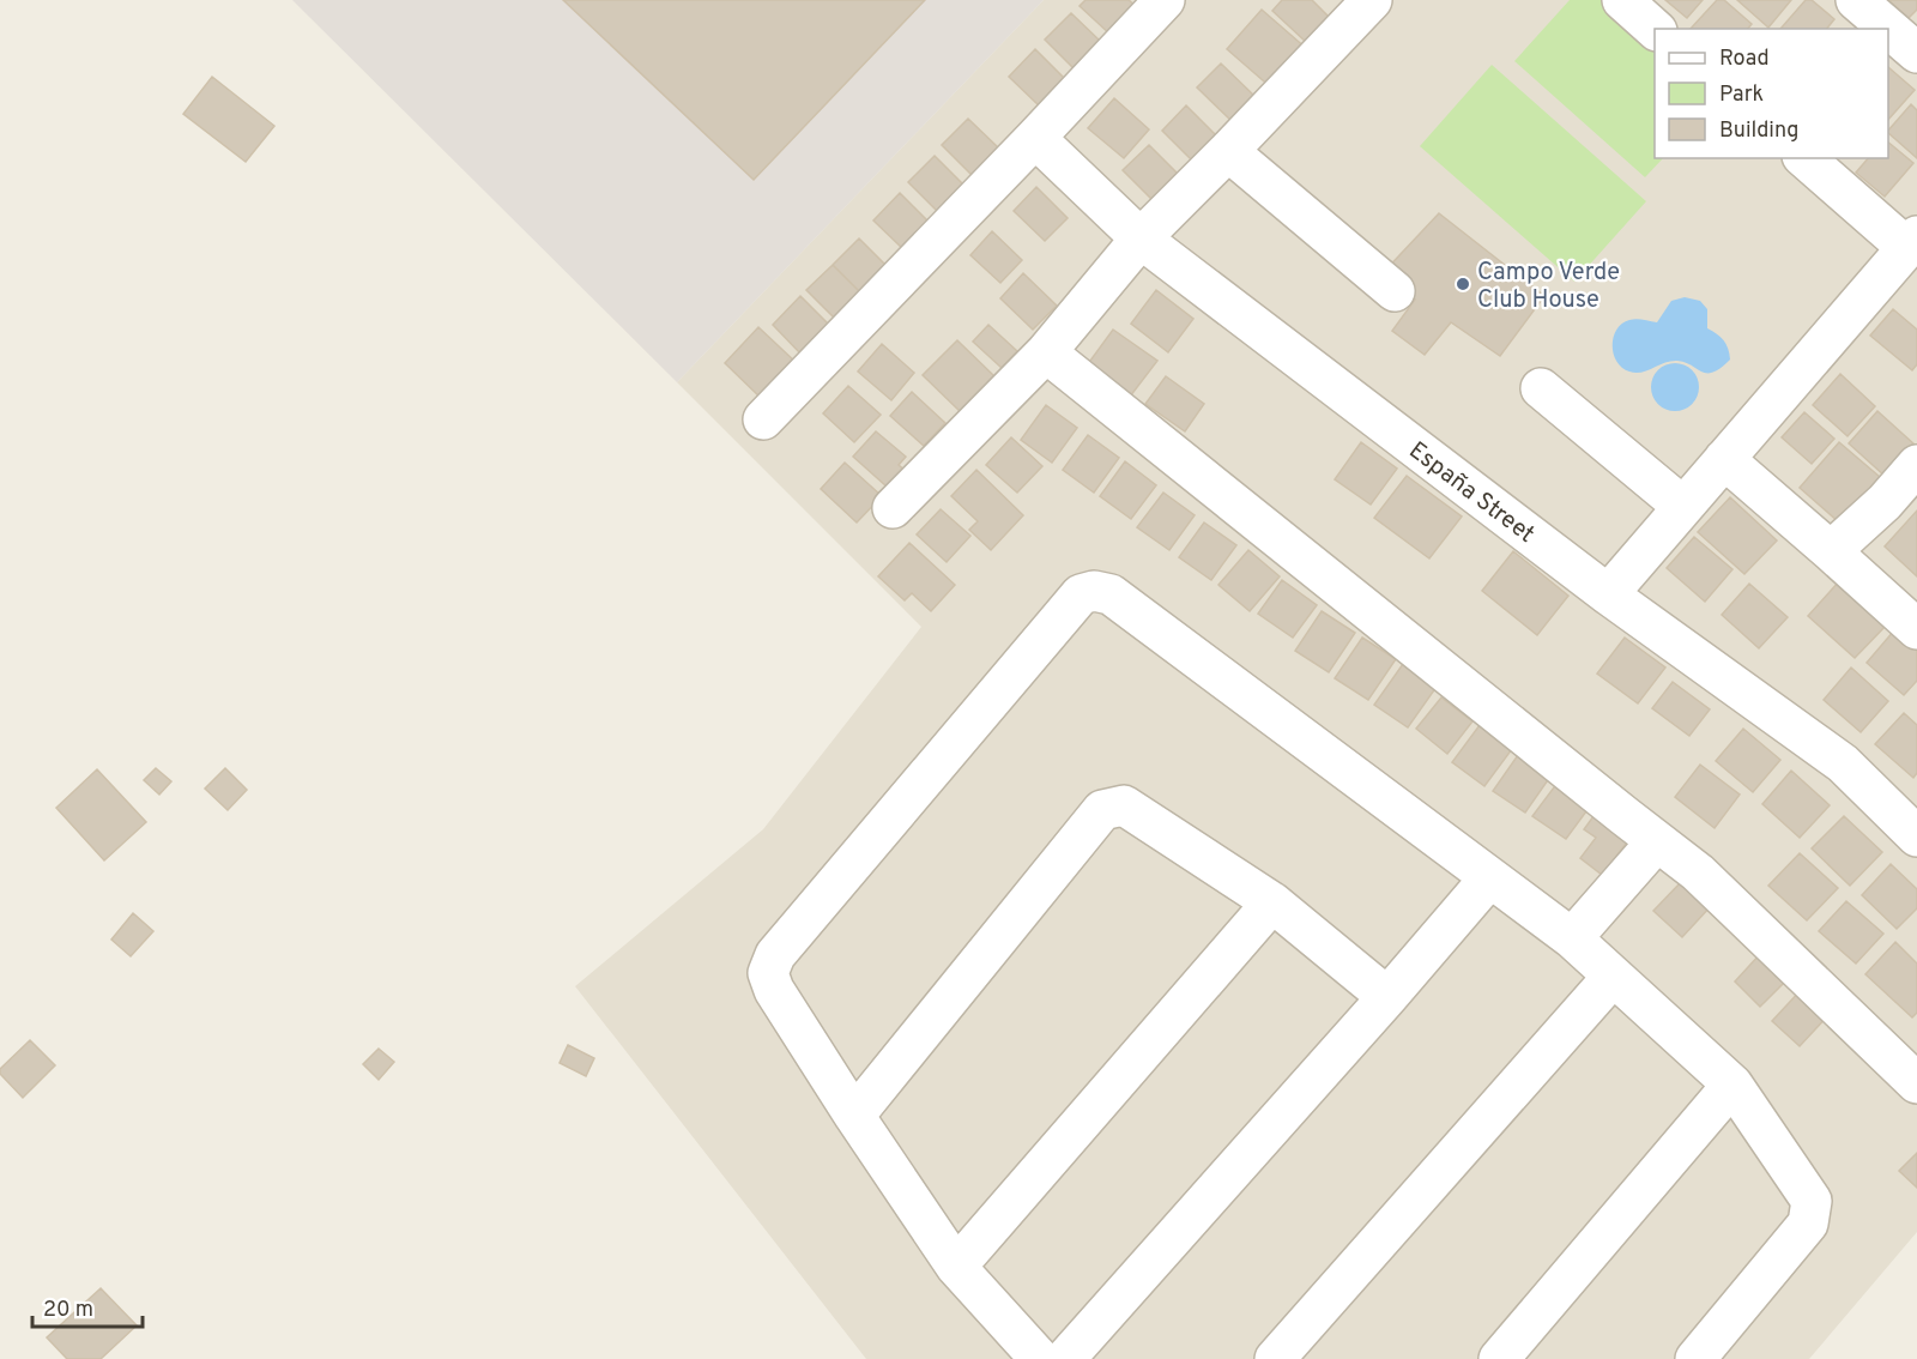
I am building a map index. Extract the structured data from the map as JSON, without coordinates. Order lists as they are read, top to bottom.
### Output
{
  "streets": {
    "street": ["España Street"]
  },
  "places": ["Campo Verde Club House"],
  "legend": ["Road", "Park", "Building"],
  "scale_bar": "20 m"
}
